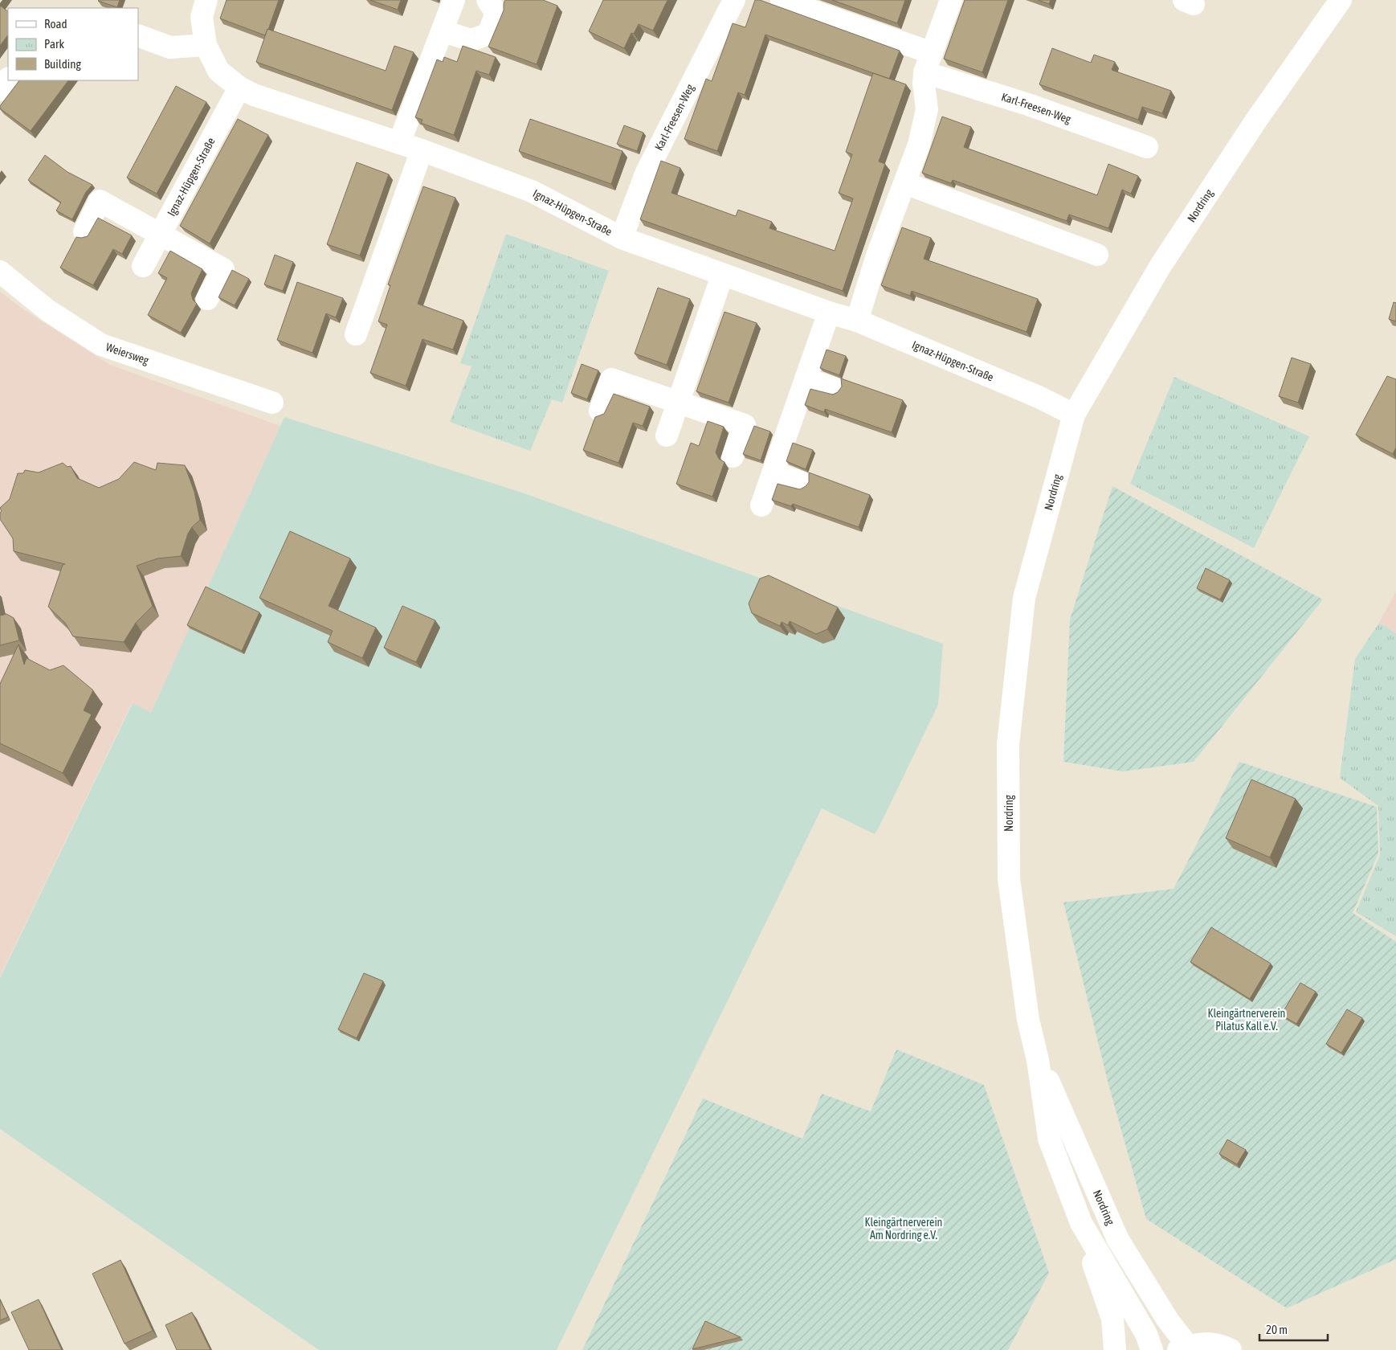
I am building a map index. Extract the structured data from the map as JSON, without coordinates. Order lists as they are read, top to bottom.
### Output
{
  "streets": {
    "street": [
      "Karl-Freesen-Weg",
      "Ignaz-Hüpgen-Straße",
      "Nordring",
      "Weiersweg"
    ]
  },
  "crossings": [
    ["Karl-Freesen-Weg", "Ignaz-Hüpgen-Straße"],
    ["Ignaz-Hüpgen-Straße", "Nordring"]
  ],
  "parks": ["Kleingärtnerverein Pilatus Kall e.V.", "Kleingärtnerverein Am Nordring e.V."],
  "legend": ["Road", "Park", "Building"],
  "scale_bar": "20 m"
}
